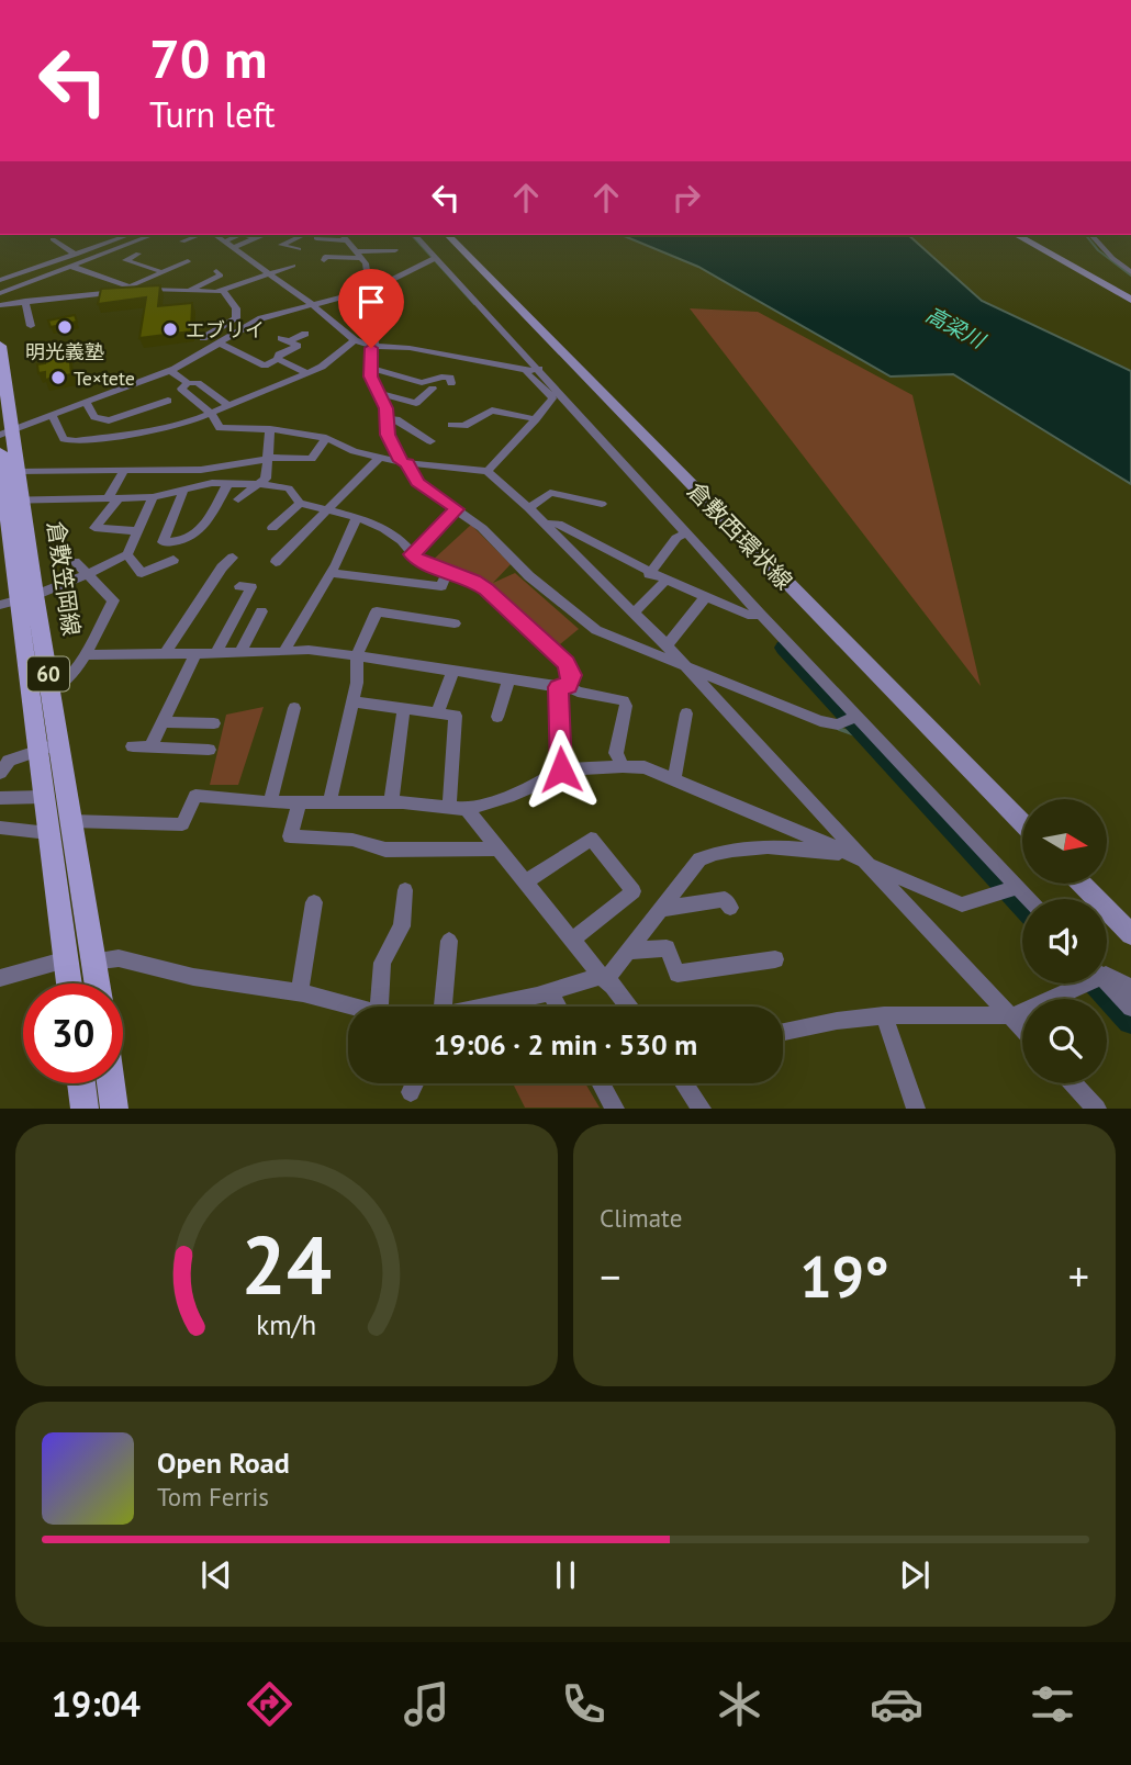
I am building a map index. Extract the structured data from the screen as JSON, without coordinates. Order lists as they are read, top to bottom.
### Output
{
  "streets": {
    "main road": ["倉敷西環状線", "倉敷笠岡線", "60"]
  },
  "water": ["高梁川"],
  "places": ["明光義塾", "エブリイ", "Te×tete"],
  "north": "right",
  "page": {
    "turn": ["70 m", "Turn left"],
    "limit": "30",
    "trip": "19:06 · 2 min · 530 m",
    "tile": "Climate",
    "heat": ["−", "19°", "+"],
    "song": ["Open Road", "Tom Ferris"],
    "tabs": "19:04",
    "gauge": ["24", "km/h"]
  }
}
